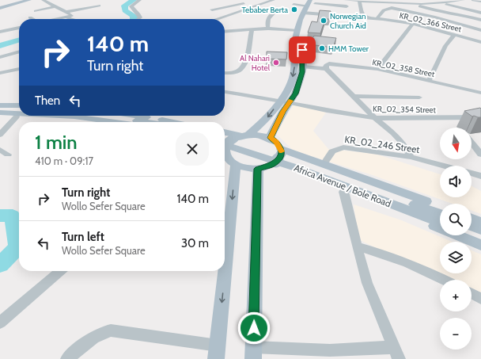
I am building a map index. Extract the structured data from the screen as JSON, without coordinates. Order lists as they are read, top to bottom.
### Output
{
  "streets": {
    "main road": ["Africa Avenue / Bole Road"],
    "street": [
      "KR_02_366 Street",
      "KR_02_358 Street",
      "KR_02_354 Street",
      "KR_02_246 Street"
    ]
  },
  "crossings": [
    ["KR_02_246 Street", "Africa Avenue / Bole Road"]
  ],
  "places": [
    "Tebaber Berta",
    "Norwegian Church Aid",
    "HMM Tower",
    "Al Nahari Hotel"
  ],
  "north": "bottom",
  "page": {
    "turn": ["140 m", "Turn right"],
    "then": "Then",
    "heading": ["1 min", "410 m · 09:17"],
    "map_buttons": ["+", "−"],
    "list": [
      {
        "name": "Turn right",
        "note": "Wollo Sefer Square",
        "value": "140 m"
      },
      {
        "name": "Turn left",
        "note": "Wollo Sefer Square",
        "value": "30 m"
      }
    ]
  }
}
